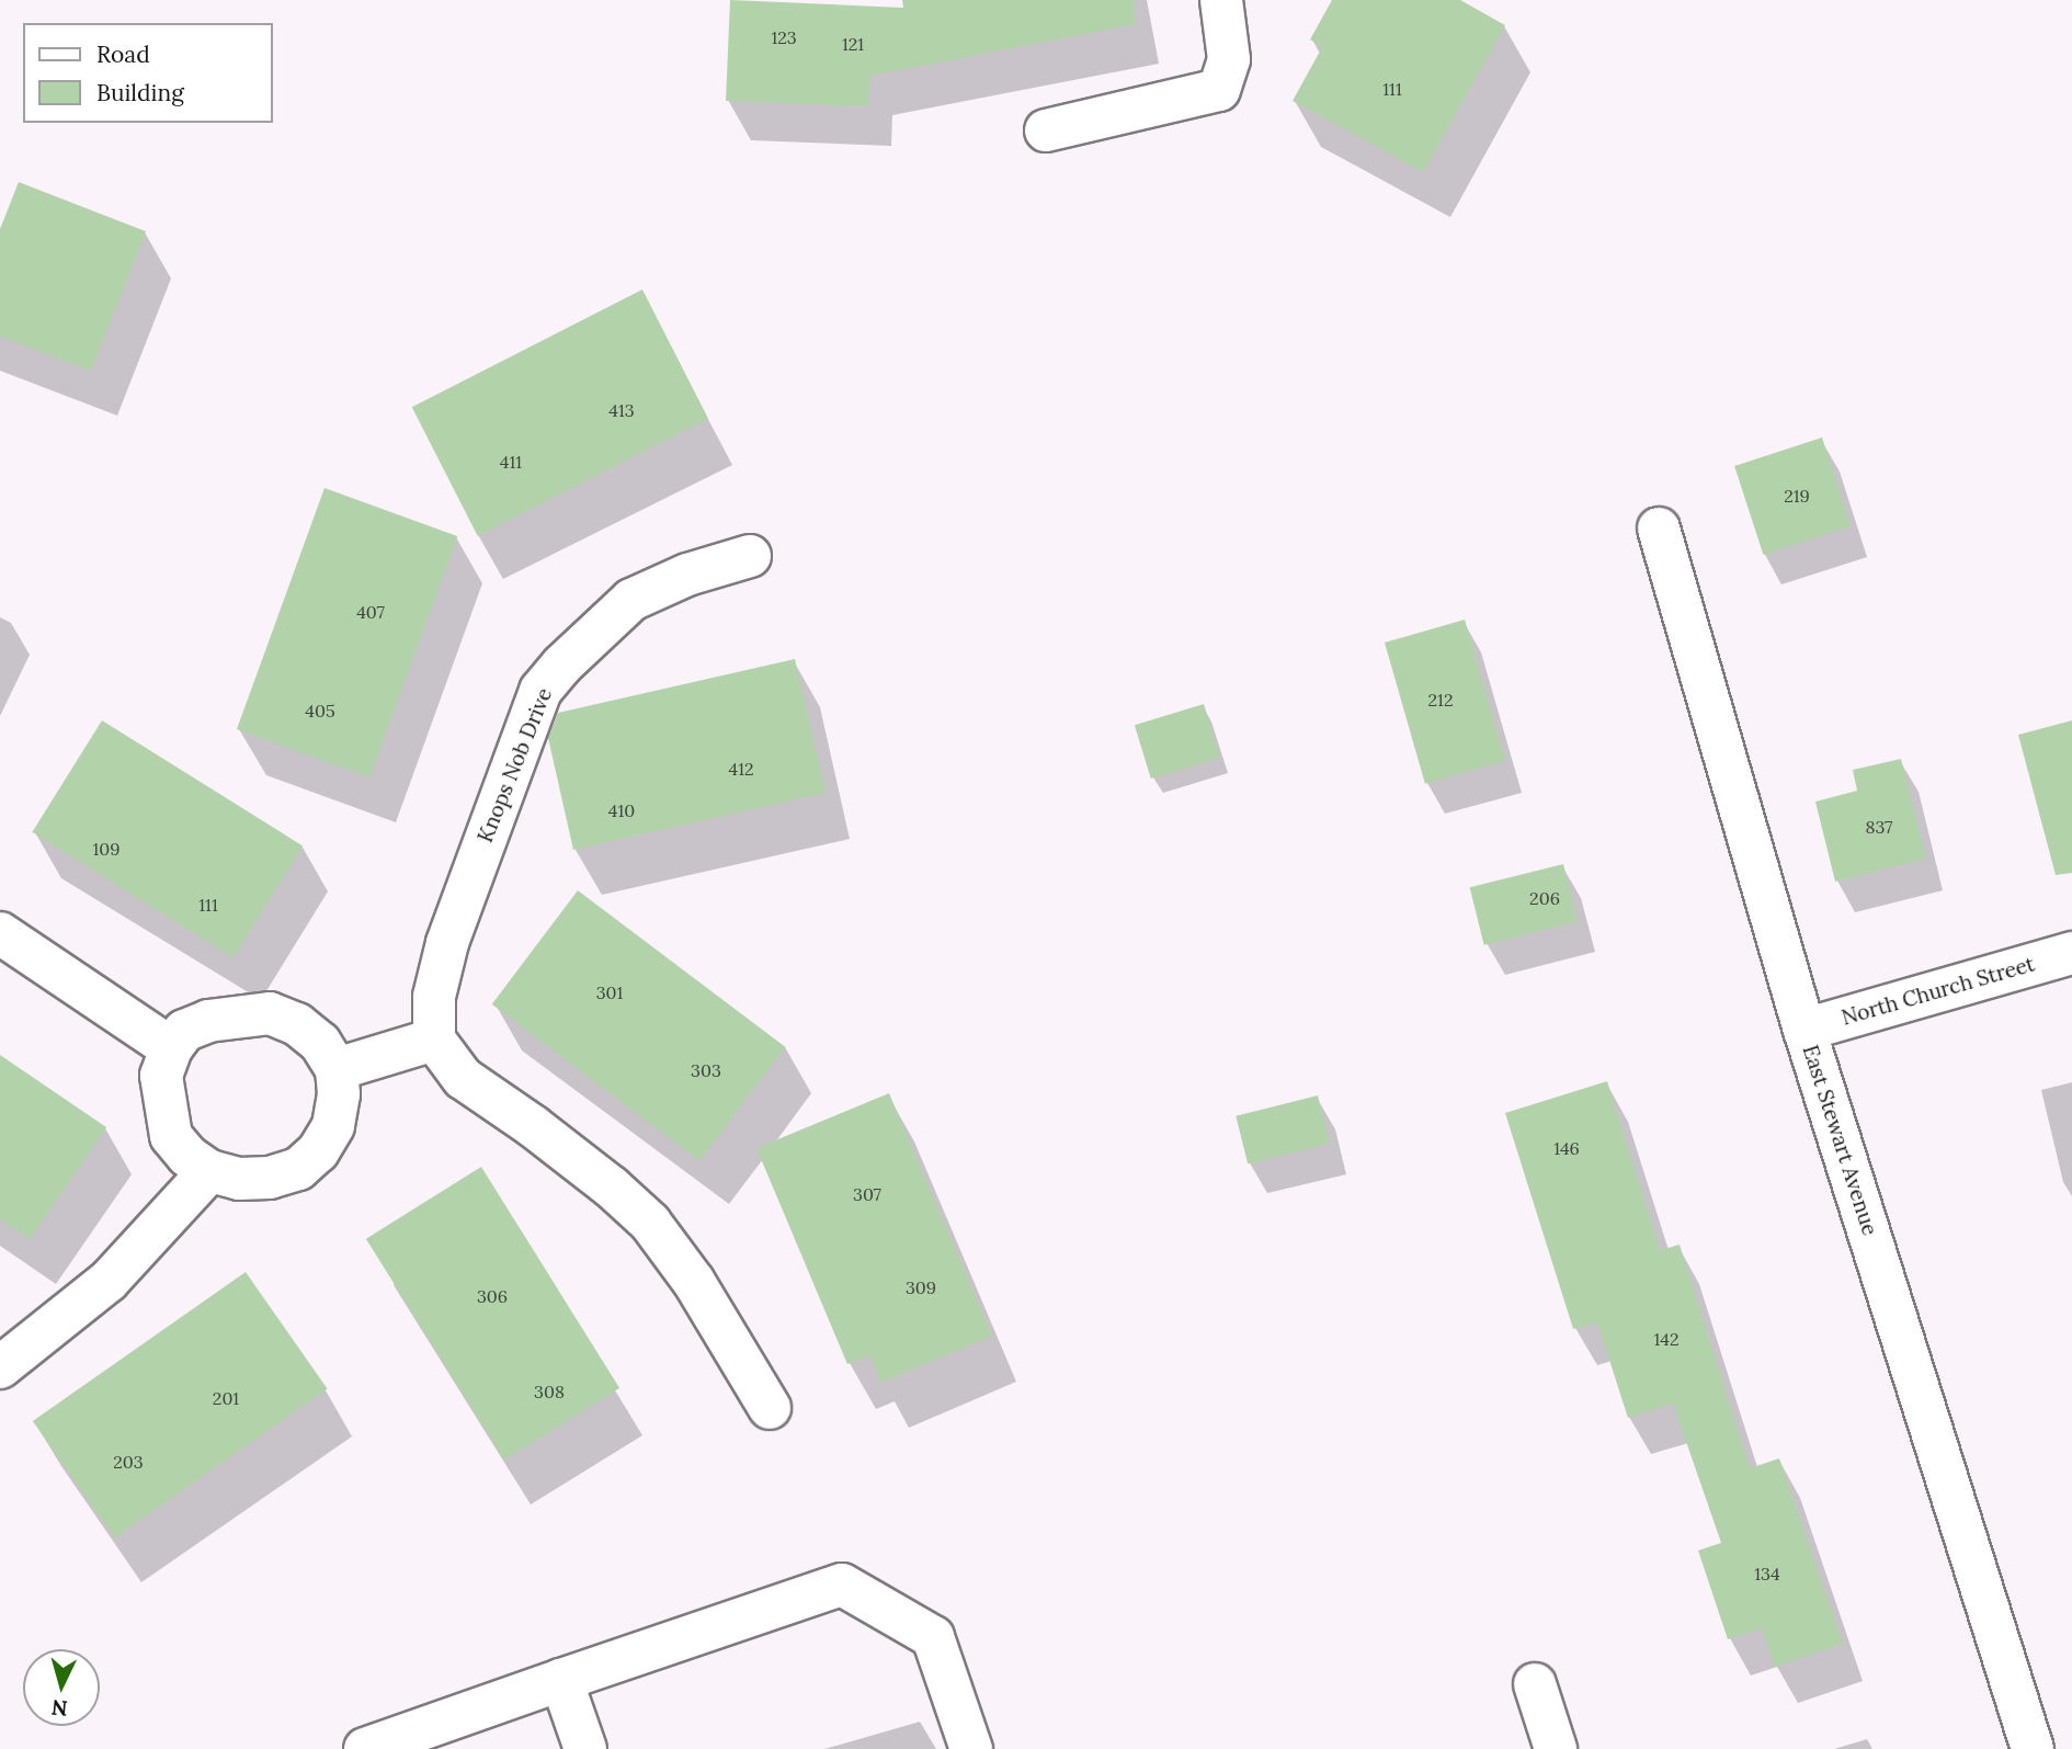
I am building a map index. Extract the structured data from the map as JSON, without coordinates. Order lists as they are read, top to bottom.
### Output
{
  "streets": {
    "street": ["Knops Nob Drive", "North Church Street", "East Stewart Avenue"]
  },
  "crossings": [
    ["North Church Street", "East Stewart Avenue"]
  ],
  "house_numbers": [
    "123",
    "121",
    "111",
    "413",
    "411",
    "219",
    "407",
    "212",
    "405",
    "412",
    "410",
    "837",
    "109",
    "206",
    "111",
    "301",
    "303",
    "146",
    "307",
    "309",
    "306",
    "142",
    "308",
    "201",
    "203",
    "134"
  ],
  "legend": ["Road", "Building"],
  "north": "bottom"
}
